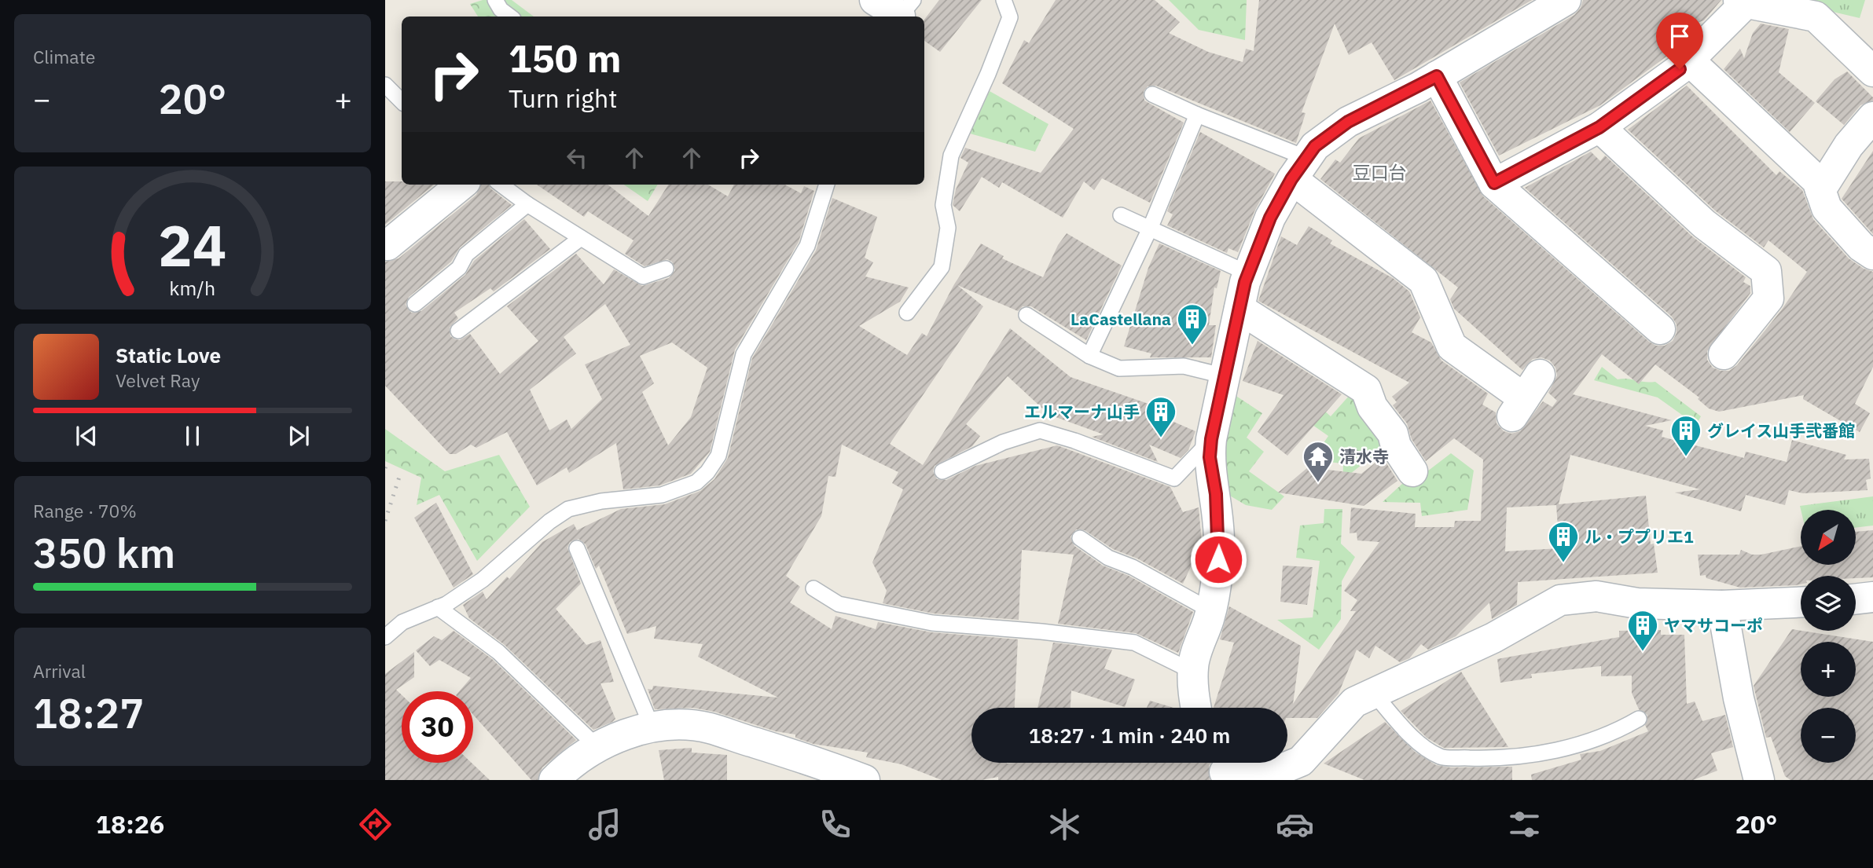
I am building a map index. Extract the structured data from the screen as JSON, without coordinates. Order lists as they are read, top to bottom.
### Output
{
  "districts": ["豆口台"],
  "places": {
    "building": [
      "LaCastellana",
      "エルマーナ山手",
      "グレイス山手弐番館",
      "ル・ププリエ1",
      "ヤマサコーポ"
    ],
    "temple": ["清水寺"]
  },
  "north": "bottom left",
  "page": {
    "tile": [
      "Climate",
      ["Range · 70%", "350 km"],
      ["Arrival", "18:27"]
    ],
    "turn": ["150 m", "Turn right"],
    "heat": ["−", "20°", "+"],
    "song": ["Static Love", "Velvet Ray"],
    "map_buttons": ["+", "−"],
    "limit": "30",
    "trip": "18:27 · 1 min · 240 m",
    "tabs": ["18:26", "20°"],
    "gauge": ["24", "km/h"]
  }
}
